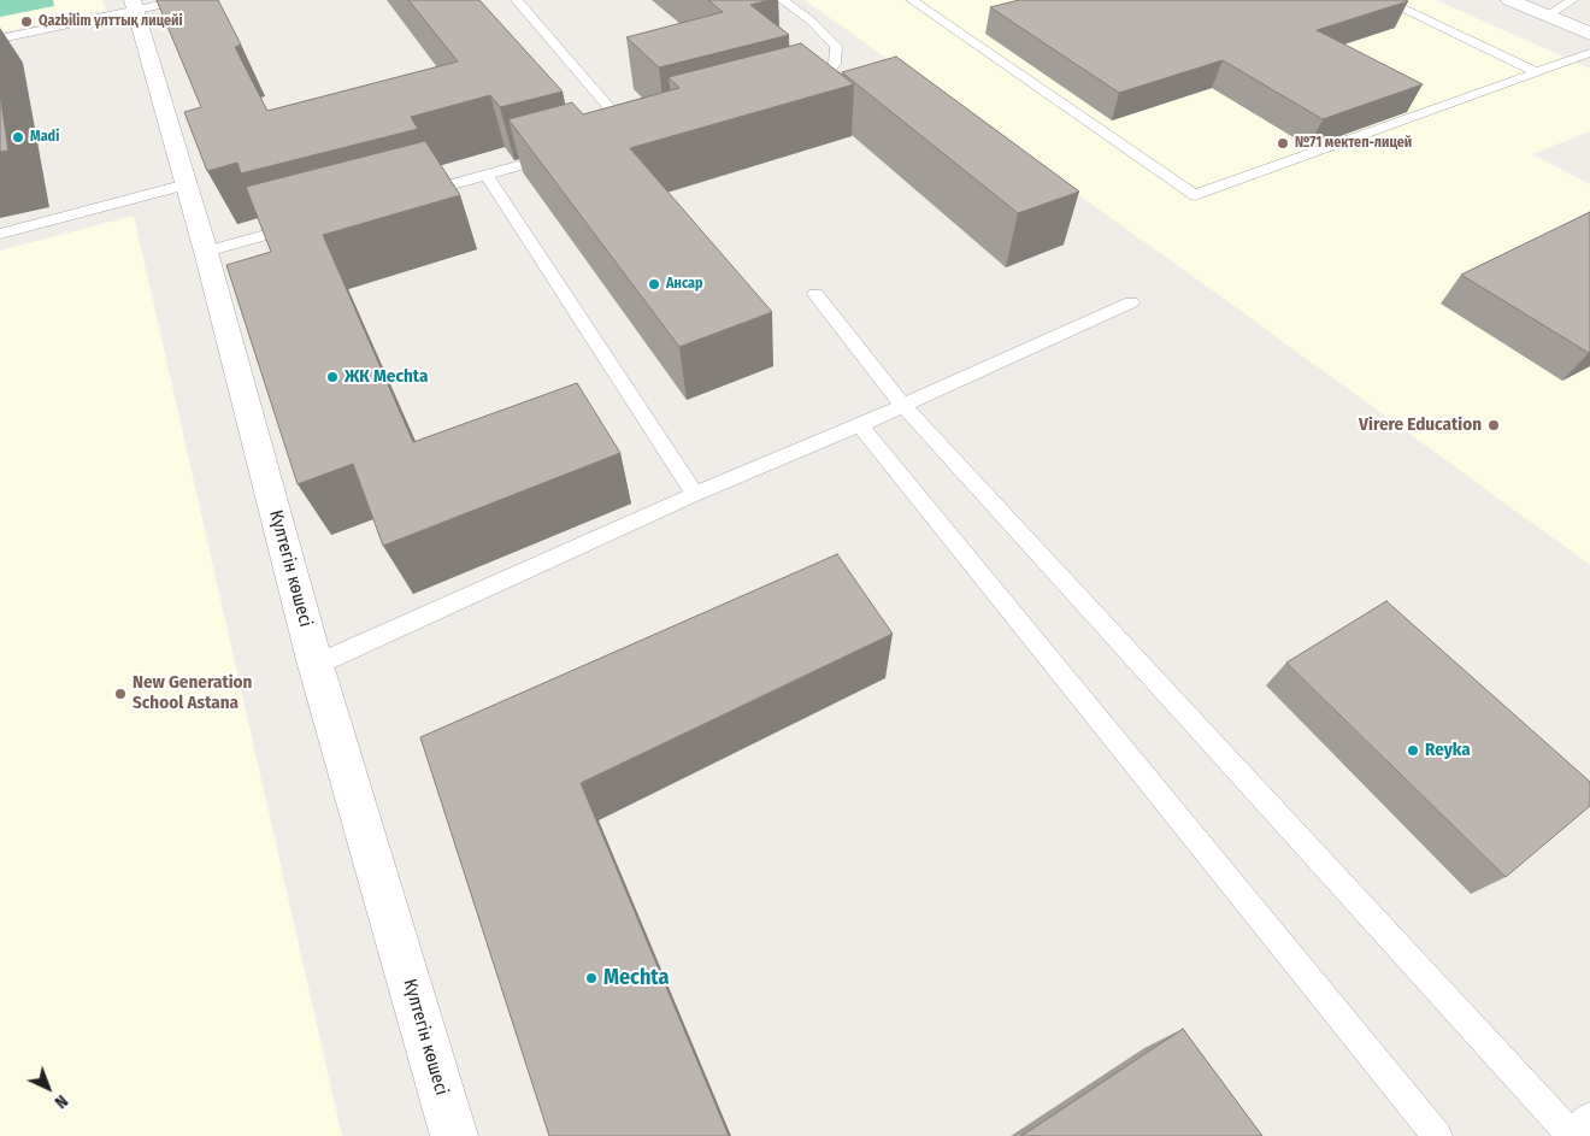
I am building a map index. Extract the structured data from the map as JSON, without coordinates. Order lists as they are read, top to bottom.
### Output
{
  "streets": {
    "street": ["Күлтегін көшесі"]
  },
  "places": [
    "Qazbilim ұлттық лицейі",
    "Madi",
    "№71 мектеп-лицей",
    "Ансар",
    "ЖК Mechta",
    "Virere Education",
    "New Generation School Astana",
    "Reyka",
    "Mechta"
  ],
  "north": "bottom right"
}
